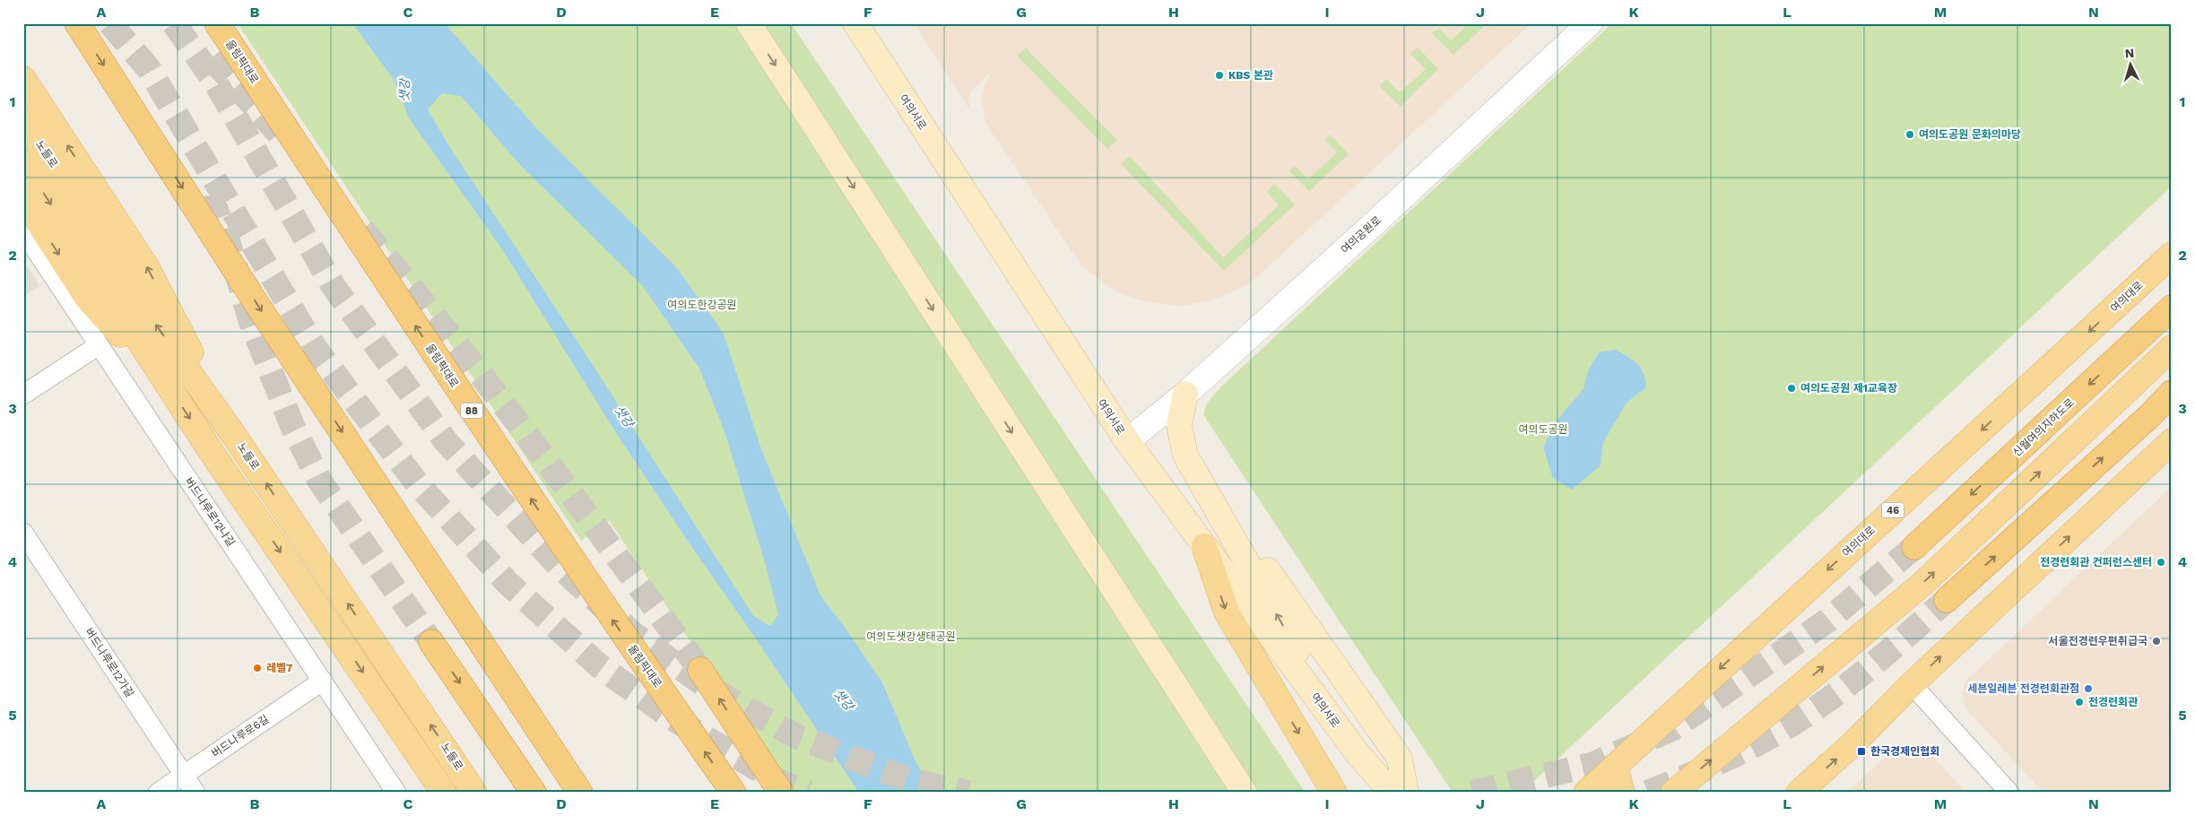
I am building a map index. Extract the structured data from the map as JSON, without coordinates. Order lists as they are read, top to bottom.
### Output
{
  "streets": {
    "highway": ["올림픽대로", "88", "신월여의지하도로"],
    "main road": [
      "여의서로",
      "노들로",
      "여의대로",
      "46"
    ],
    "street": [
      "여의공원로",
      "버드나루로12나길",
      "버드나루로12가길",
      "버드나루로6길"
    ]
  },
  "crossings": [
    ["여의서로", "여의공원로"],
    ["버드나루로12나길", "버드나루로6길"],
    ["버드나루로12가길", "버드나루로6길"]
  ],
  "water": ["샛강"],
  "parks": ["여의도한강공원", "여의도공원", "여의도샛강생태공원"],
  "places": {
    "other": [
      "KBS 본관",
      "여의도공원 문화의마당",
      "여의도공원 제1교육장",
      "전경련회관 컨퍼런스센터",
      "서울전경련우편취급국",
      "레벨7",
      "세븐일레븐 전경련회관점",
      "전경련회관"
    ],
    "transit": ["한국경제인협회"]
  },
  "north": "top",
  "grid": {
    "columns": [
      "A",
      "B",
      "C",
      "D",
      "E",
      "F",
      "G",
      "H",
      "I",
      "J",
      "K",
      "L",
      "M",
      "N"
    ],
    "rows": [
      "1",
      "2",
      "3",
      "4",
      "5"
    ]
  }
}
